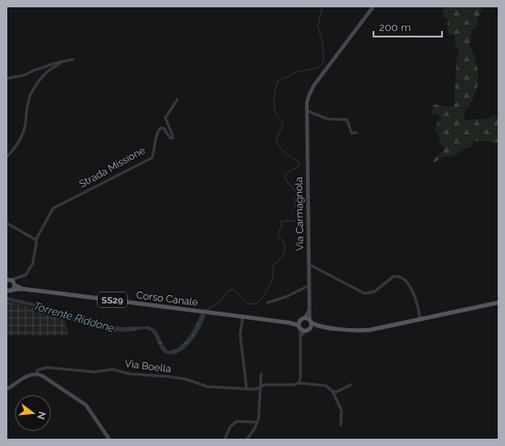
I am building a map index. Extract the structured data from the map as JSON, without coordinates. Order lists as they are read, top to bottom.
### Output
{
  "streets": {
    "main road": ["Via Carmagnola", "Corso Canale", "SS29"],
    "street": ["Strada Missione", "Via Boella"]
  },
  "crossings": [
    ["Strada Missione", "Corso Canale"]
  ],
  "water": ["Torrente Riddone"],
  "scale_bar": "200 m",
  "north": "right"
}
